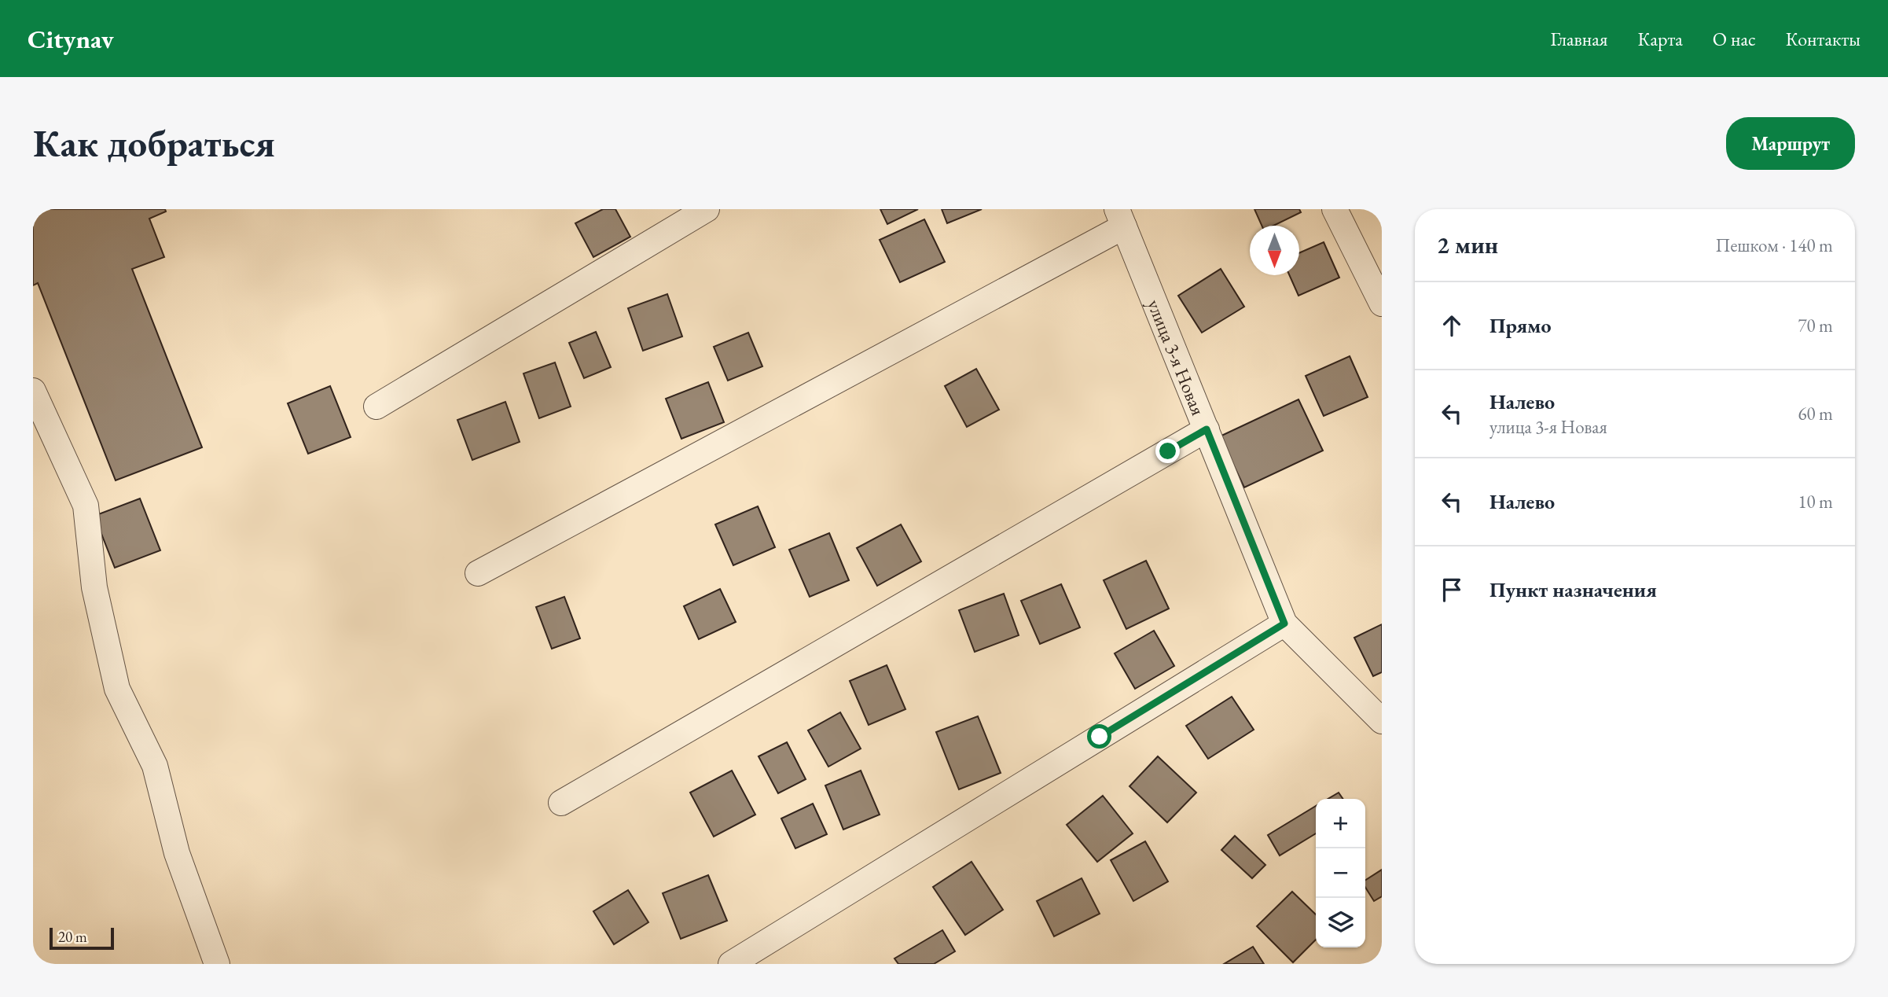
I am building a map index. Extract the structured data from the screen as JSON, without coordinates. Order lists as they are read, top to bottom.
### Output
{
  "streets": {
    "street": ["улица 3-я Новая"]
  },
  "scale_bar": "20 m",
  "north": "bottom",
  "page": {
    "header": "Citynav",
    "nav": [
      "Главная",
      "Карта",
      "О нас",
      "Контакты"
    ],
    "buttons": "Маршрут",
    "title": "Как добраться",
    "heading": ["2 мин", "Пешком · 140 m"],
    "list": [
      ["Прямо", "70 m"],
      ["Налево", "улица 3-я Новая", "60 m"],
      ["Налево", "10 m"],
      "Пункт назначения"
    ],
    "map_buttons": ["+", "−"],
    "scale": "20 m"
  }
}
